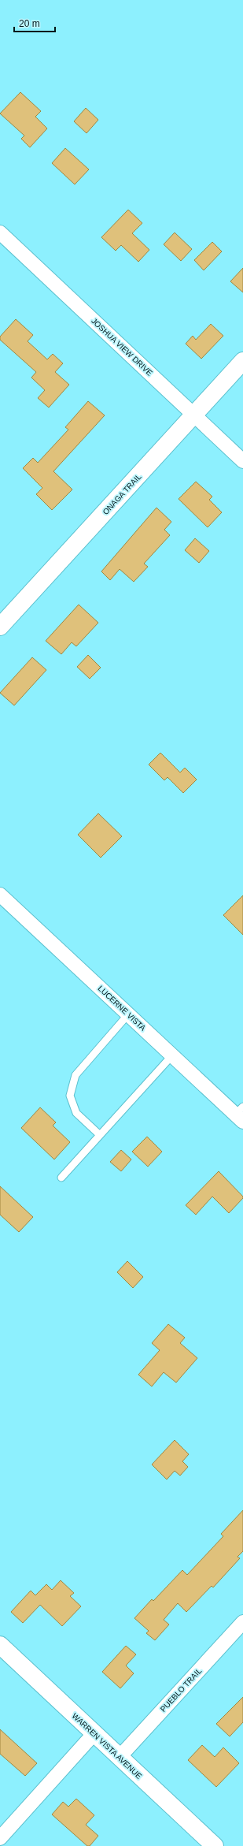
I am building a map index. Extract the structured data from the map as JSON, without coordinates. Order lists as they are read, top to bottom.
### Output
{
  "streets": {
    "street": [
      "JOSHUA VIEW DRIVE",
      "ONAGA TRAIL",
      "LUCERNE VISTA",
      "PUEBLO TRAIL",
      "WARREN VISTA AVENUE"
    ]
  },
  "crossings": [
    ["JOSHUA VIEW DRIVE", "ONAGA TRAIL"],
    ["PUEBLO TRAIL", "WARREN VISTA AVENUE"]
  ],
  "scale_bar": "20 m"
}
